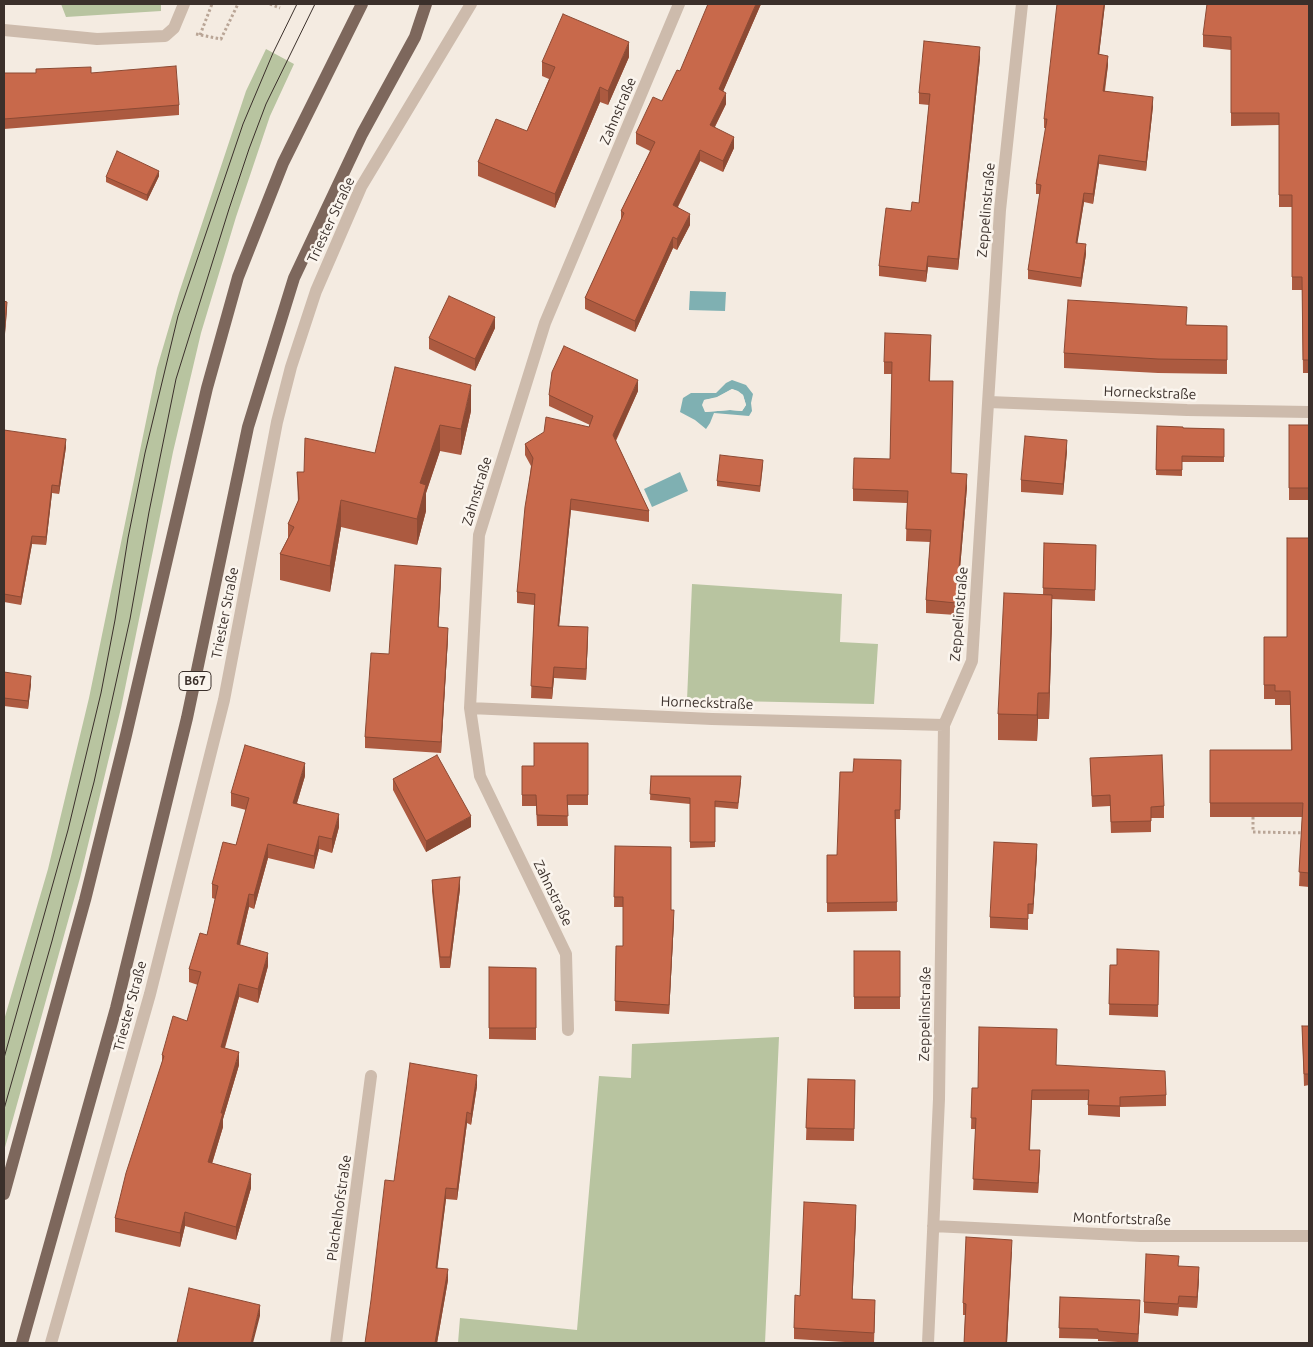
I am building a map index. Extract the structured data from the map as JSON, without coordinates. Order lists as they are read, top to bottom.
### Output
{
  "streets": {
    "main road": ["Triester Straße", "B67"],
    "street": [
      "Zahnstraße",
      "Zeppelinstraße",
      "Horneckstraße",
      "Plachelhofstraße",
      "Montfortstraße"
    ]
  },
  "crossings": [
    ["Zahnstraße", "Horneckstraße"],
    ["Zeppelinstraße", "Horneckstraße"],
    ["Zeppelinstraße", "Montfortstraße"]
  ]
}
